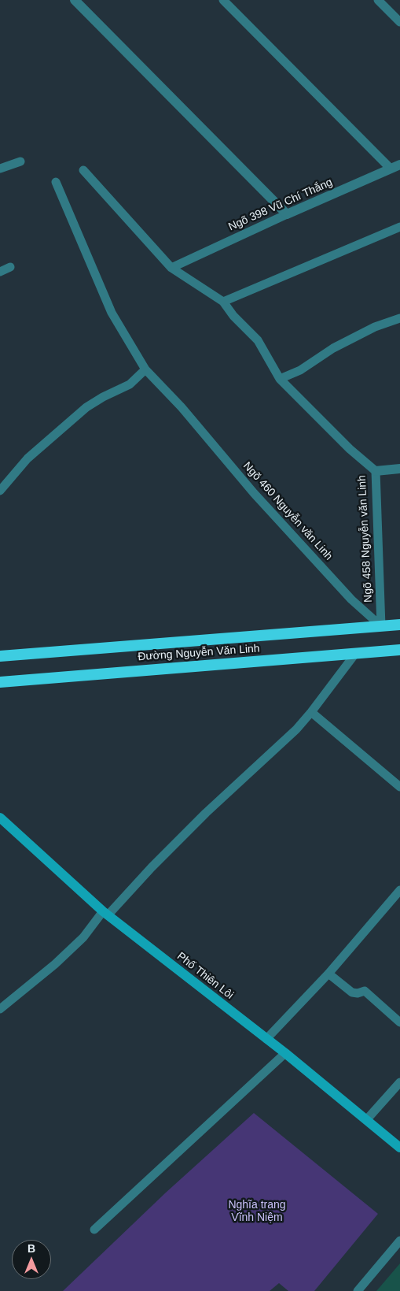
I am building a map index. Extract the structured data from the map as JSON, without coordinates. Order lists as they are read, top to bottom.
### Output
{
  "streets": {
    "highway": ["Đường Nguyễn Văn Linh"],
    "main road": ["Phố Thiên Lôi"],
    "street": ["Ngõ 398 Vũ Chí Thắng"],
    "lane": ["Ngõ 460 Nguyễn văn Linh", "Ngõ 458 Nguyễn văn Linh"]
  },
  "crossings": [
    ["Ngõ 398 Vũ Chí Thắng", "Ngõ 458 Nguyễn văn Linh"],
    ["Ngõ 460 Nguyễn văn Linh", "Ngõ 458 Nguyễn văn Linh"],
    ["Ngõ 460 Nguyễn văn Linh", "Đường Nguyễn Văn Linh"],
    ["Ngõ 458 Nguyễn văn Linh", "Đường Nguyễn Văn Linh"]
  ],
  "parks": ["Nghĩa trang Vĩnh Niệm"],
  "north": "top"
}
